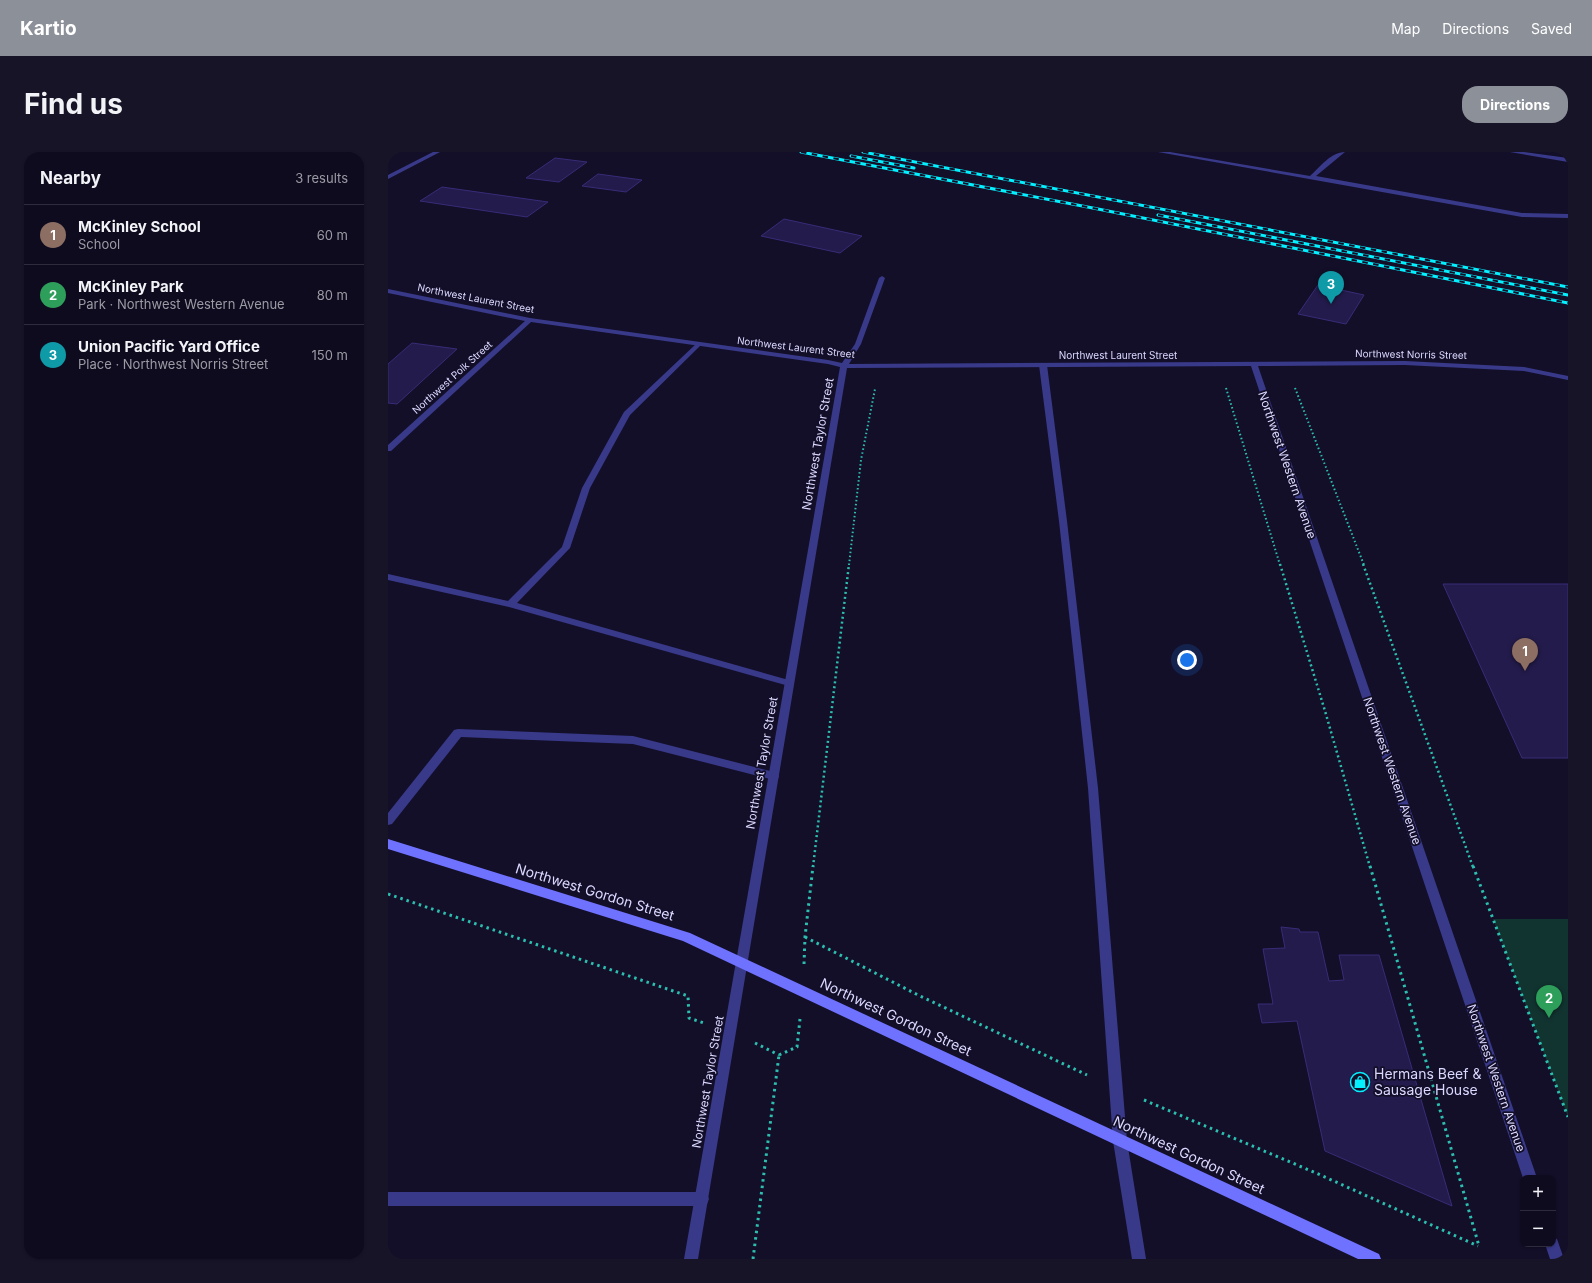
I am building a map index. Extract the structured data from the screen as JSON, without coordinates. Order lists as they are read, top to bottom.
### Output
{
  "streets": {
    "main road": ["Northwest Gordon Street"],
    "street": [
      "Northwest Laurent Street",
      "Northwest Norris Street",
      "Northwest Polk Street",
      "Northwest Taylor Street",
      "Northwest Western Avenue"
    ]
  },
  "crossings": [
    ["Northwest Laurent Street", "Northwest Norris Street"],
    ["Northwest Laurent Street", "Northwest Polk Street"],
    ["Northwest Laurent Street", "Northwest Taylor Street"],
    ["Northwest Laurent Street", "Northwest Western Avenue"],
    ["Northwest Norris Street", "Northwest Western Avenue"],
    ["Northwest Taylor Street", "Northwest Gordon Street"]
  ],
  "places": {
    "shop": ["Hermans Beef & Sausage House"]
  },
  "page": {
    "header": "Kartio",
    "nav": ["Map", "Directions", "Saved"],
    "buttons": "Directions",
    "title": "Find us",
    "heading": ["Nearby", "3 results"],
    "list": [
      {
        "mark": "1",
        "name": "McKinley School",
        "note": "School",
        "value": "60 m"
      },
      {
        "mark": "2",
        "name": "McKinley Park",
        "note": "Park · Northwest Western Avenue",
        "value": "80 m"
      },
      {
        "mark": "3",
        "name": "Union Pacific Yard Office",
        "note": "Place · Northwest Norris Street",
        "value": "150 m"
      }
    ],
    "pins": ["3", "1", "2"],
    "map_buttons": ["+", "−"]
  }
}
